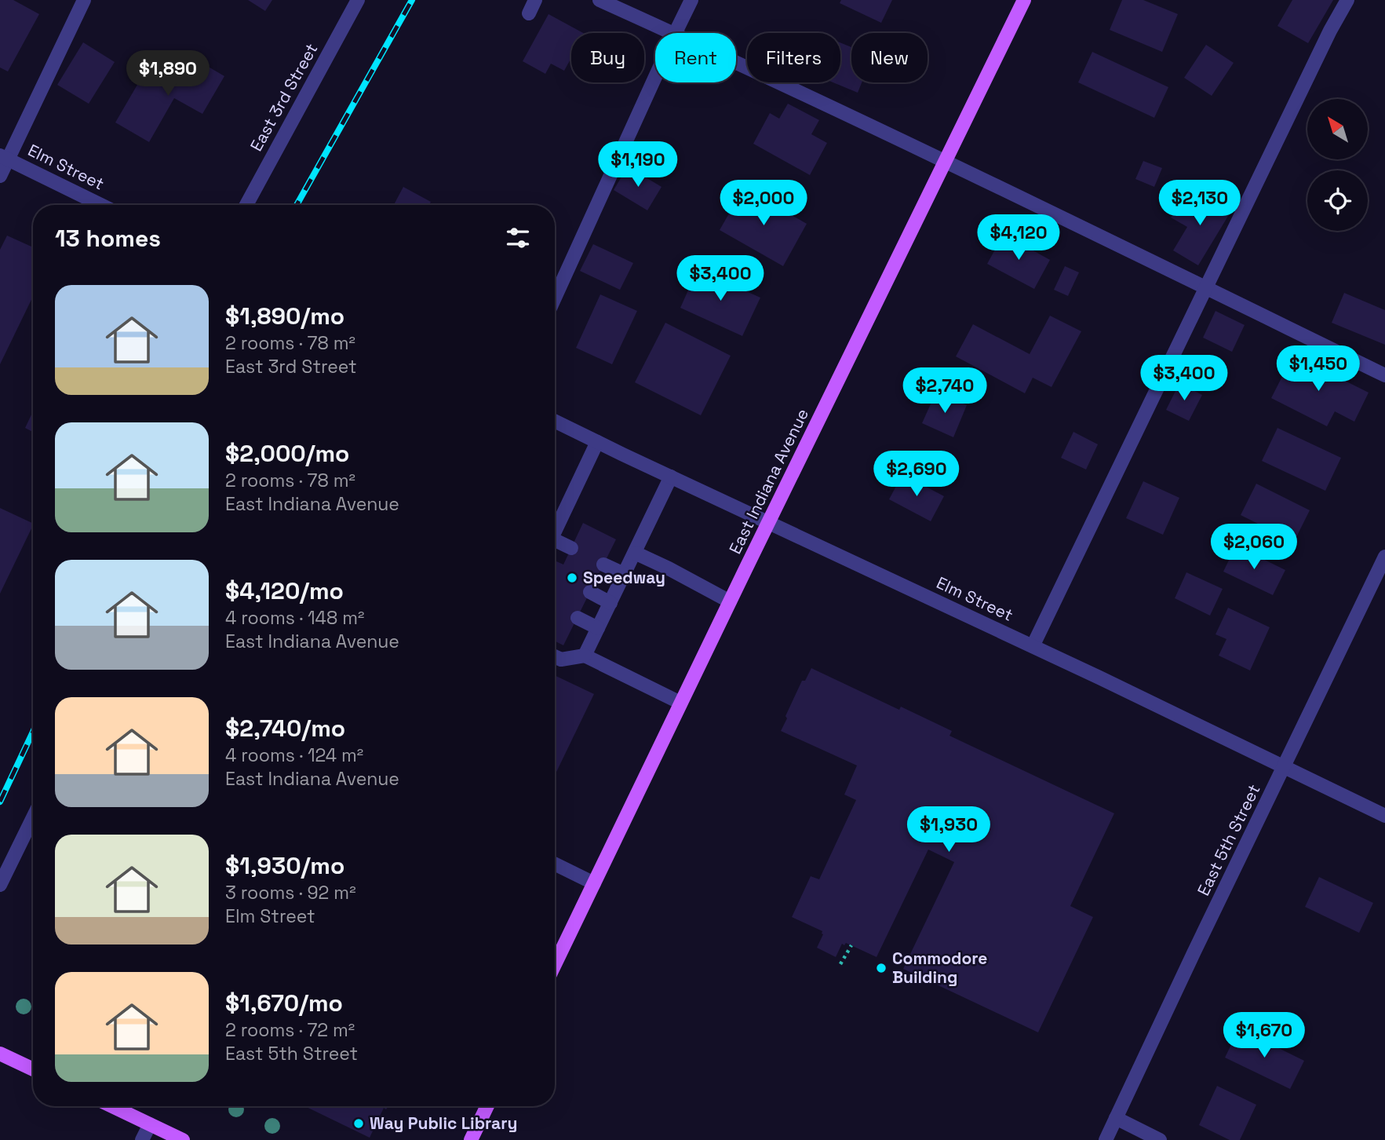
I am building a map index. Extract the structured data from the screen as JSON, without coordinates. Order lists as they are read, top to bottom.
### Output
{
  "streets": {
    "main road": ["East Indiana Avenue"],
    "street": ["East 3rd Street", "Elm Street", "East 5th Street"]
  },
  "crossings": [
    ["Elm Street", "East Indiana Avenue"],
    ["Elm Street", "East 5th Street"]
  ],
  "places": ["Speedway", "Commodore Building", "Way Public Library"],
  "north": "top left",
  "page": {
    "chip": [
      "Buy",
      "Rent",
      "Filters",
      "New"
    ],
    "price": [
      "$1,890",
      "$1,190",
      "$2,000",
      "$2,130",
      "$4,120",
      "$3,400",
      "$1,450",
      "$3,400",
      "$2,740",
      "$2,690",
      "$2,060",
      "$1,930",
      "$1,670"
    ],
    "heading": "13 homes",
    "list": [
      {
        "name": "$1,890/mo",
        "note": "2 rooms · 78 m² · East 3rd Street"
      },
      {
        "name": "$2,000/mo",
        "note": "2 rooms · 78 m² · East Indiana Avenue"
      },
      {
        "name": "$4,120/mo",
        "note": "4 rooms · 148 m² · East Indiana Avenue"
      },
      {
        "name": "$2,740/mo",
        "note": "4 rooms · 124 m² · East Indiana Avenue"
      },
      {
        "name": "$1,930/mo",
        "note": "3 rooms · 92 m² · Elm Street"
      },
      {
        "name": "$1,670/mo",
        "note": "2 rooms · 72 m² · East 5th Street"
      }
    ]
  }
}
